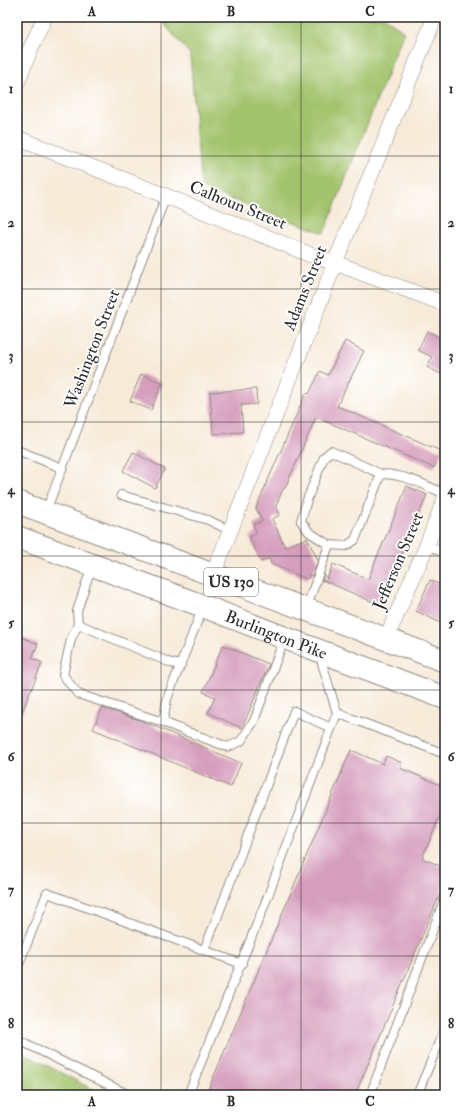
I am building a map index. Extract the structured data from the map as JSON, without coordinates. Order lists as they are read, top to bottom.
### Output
{
  "streets": {
    "highway": ["US 130", "Burlington Pike"],
    "street": ["Calhoun Street", "Adams Street", "Jefferson Street"],
    "lane": ["Washington Street"]
  },
  "crossings": [
    ["Calhoun Street", "Adams Street"],
    ["Calhoun Street", "Washington Street"],
    ["Adams Street", "Burlington Pike"],
    ["Washington Street", "Burlington Pike"],
    ["Jefferson Street", "Burlington Pike"]
  ],
  "grid": {
    "columns": ["A", "B", "C"],
    "rows": [
      "1",
      "2",
      "3",
      "4",
      "5",
      "6",
      "7",
      "8"
    ]
  }
}
